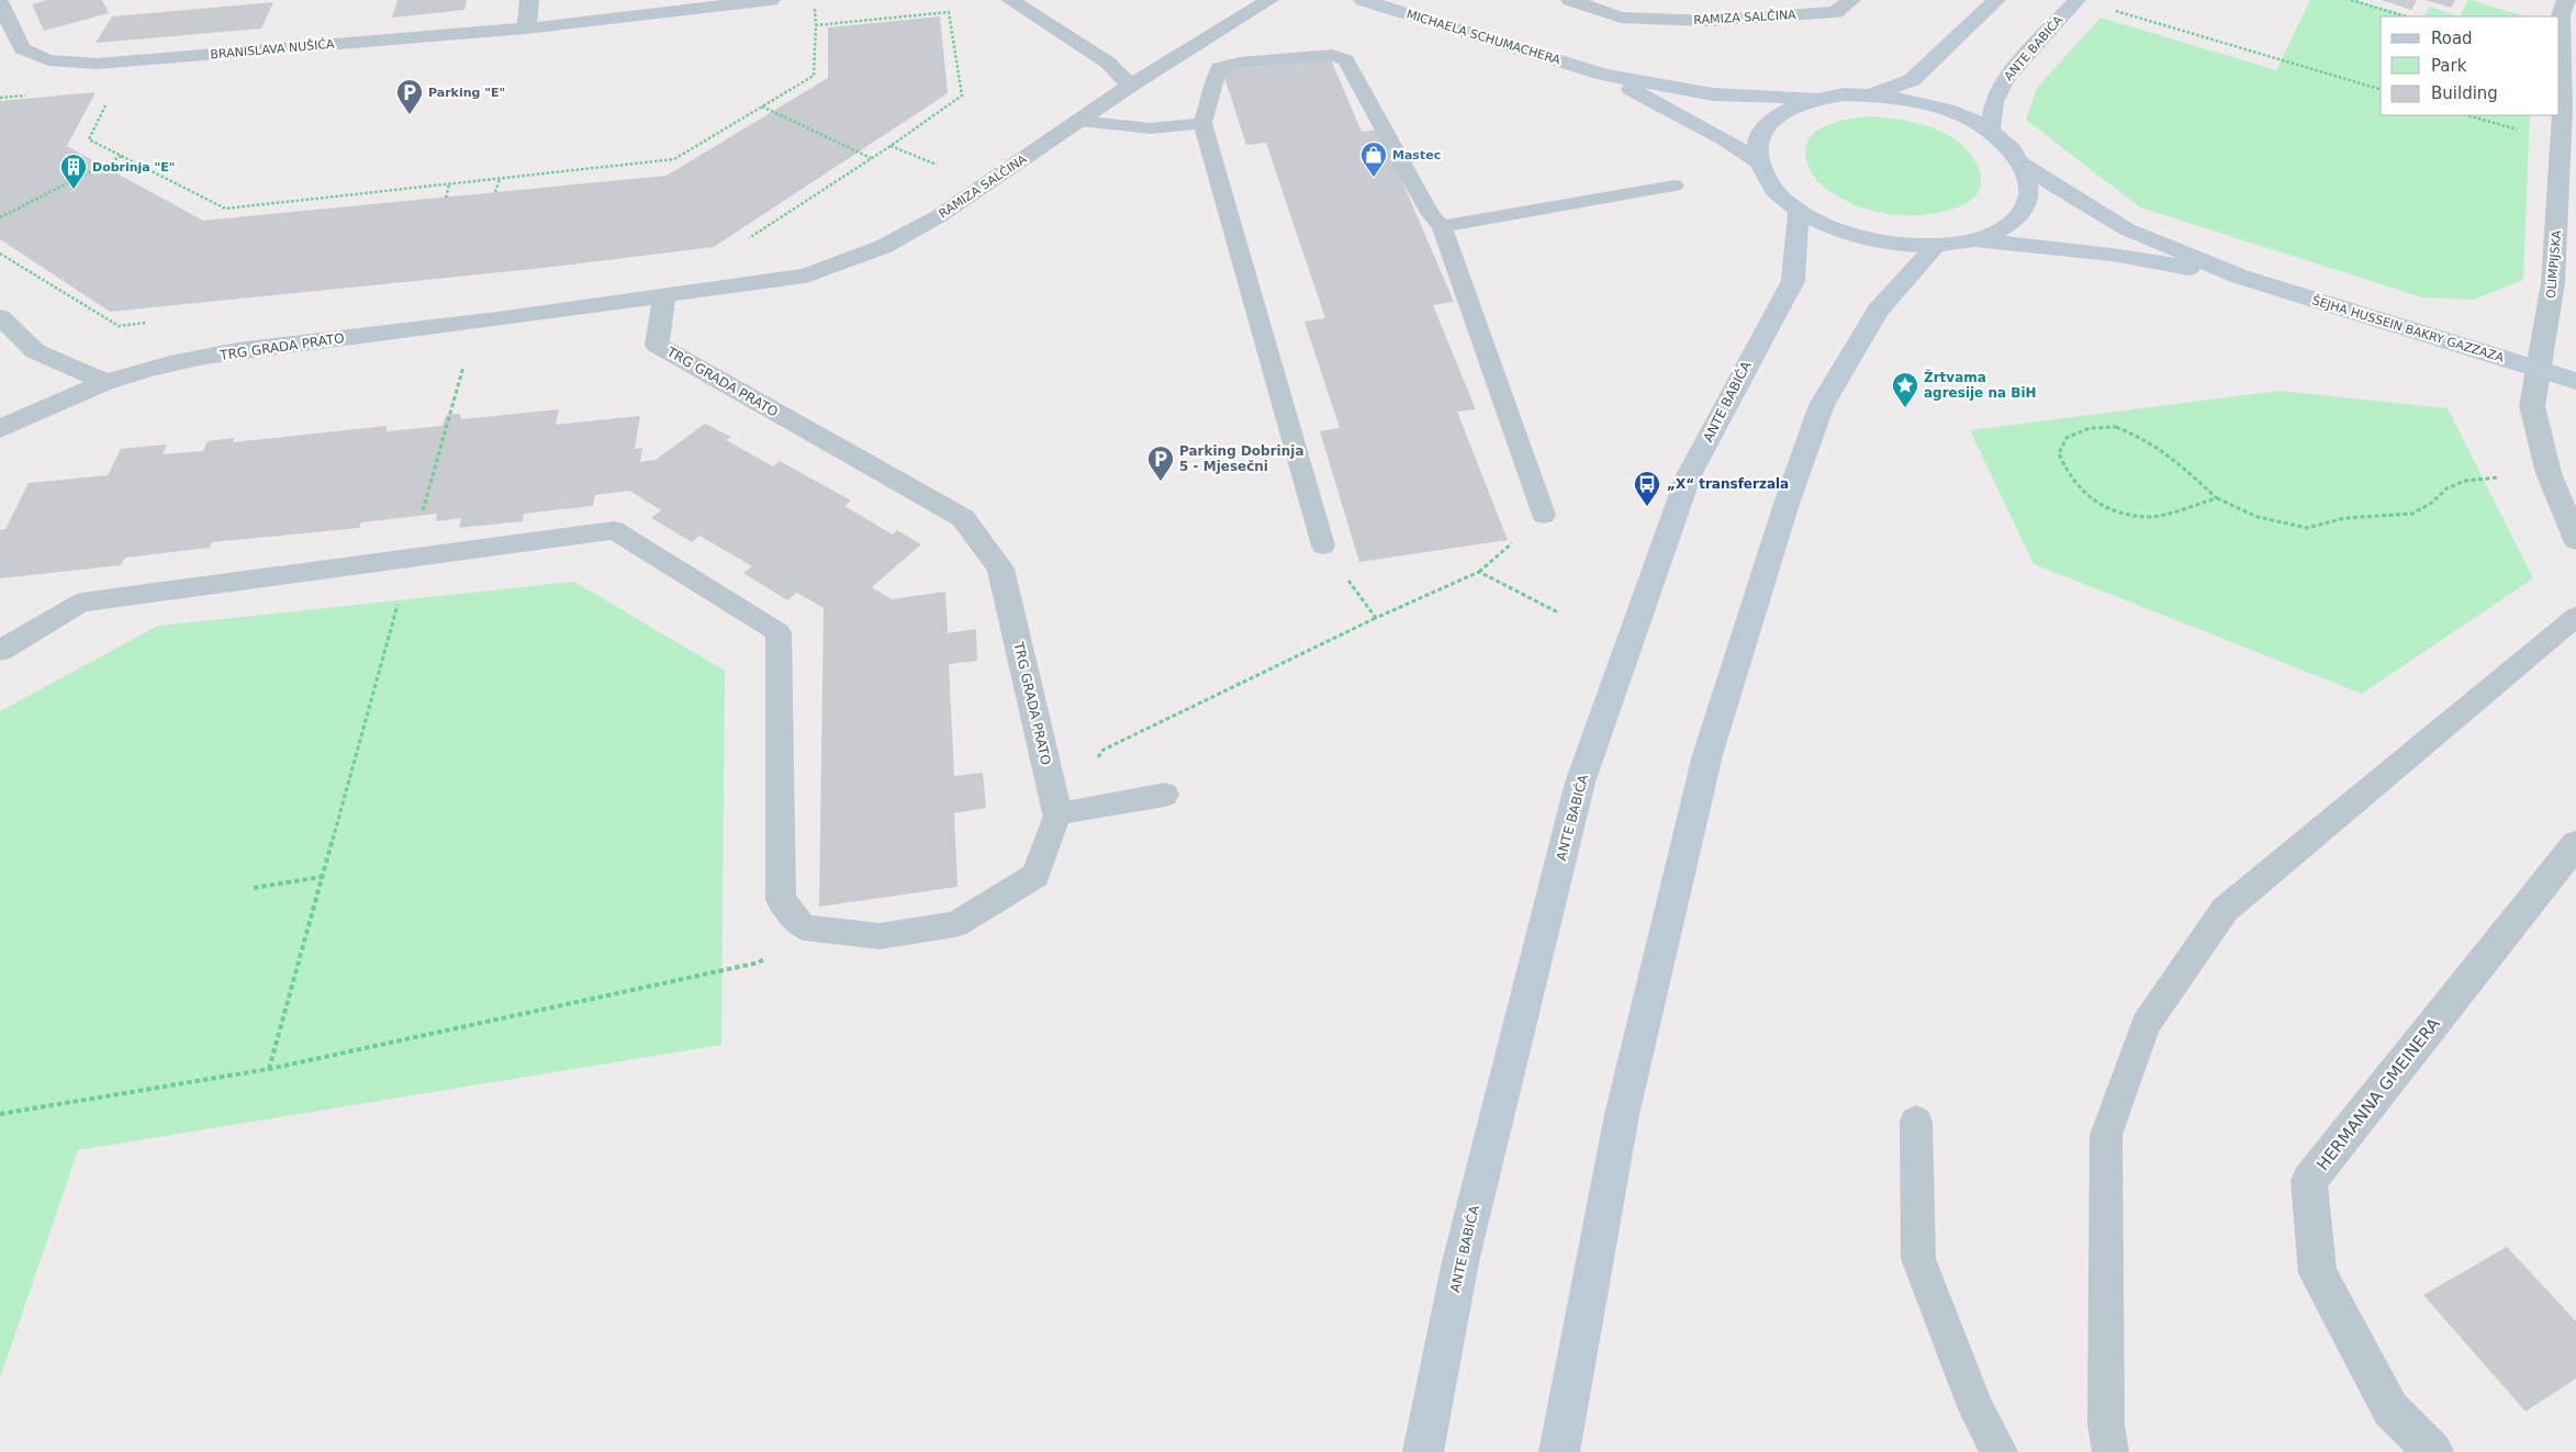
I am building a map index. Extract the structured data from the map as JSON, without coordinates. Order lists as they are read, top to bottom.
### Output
{
  "streets": {
    "main road": ["MICHAELA SCHUMACHERA", "ANTE BABIĆA", "ŠEJHA HUSSEIN BAKRY GAZZAZA"],
    "street": [
      "RAMIZA SALČINA",
      "BRANISLAVA NUŠIĆA",
      "OLIMPIJSKA",
      "TRG GRADA PRATO",
      "HERMANNA GMEINERA"
    ]
  },
  "crossings": [
    ["RAMIZA SALČINA", "TRG GRADA PRATO"],
    ["OLIMPIJSKA", "ŠEJHA HUSSEIN BAKRY GAZZAZA"]
  ],
  "places": {
    "parking": ["Parking \"E\"", "Parking Dobrinja 5 - Mjesečni"],
    "shop": ["Mastec"],
    "building": ["Dobrinja \"E\""],
    "place": ["Žrtvama agresije na BiH"],
    "bus stop": ["„X“ transferzala"]
  },
  "legend": ["Road", "Park", "Building"]
}
